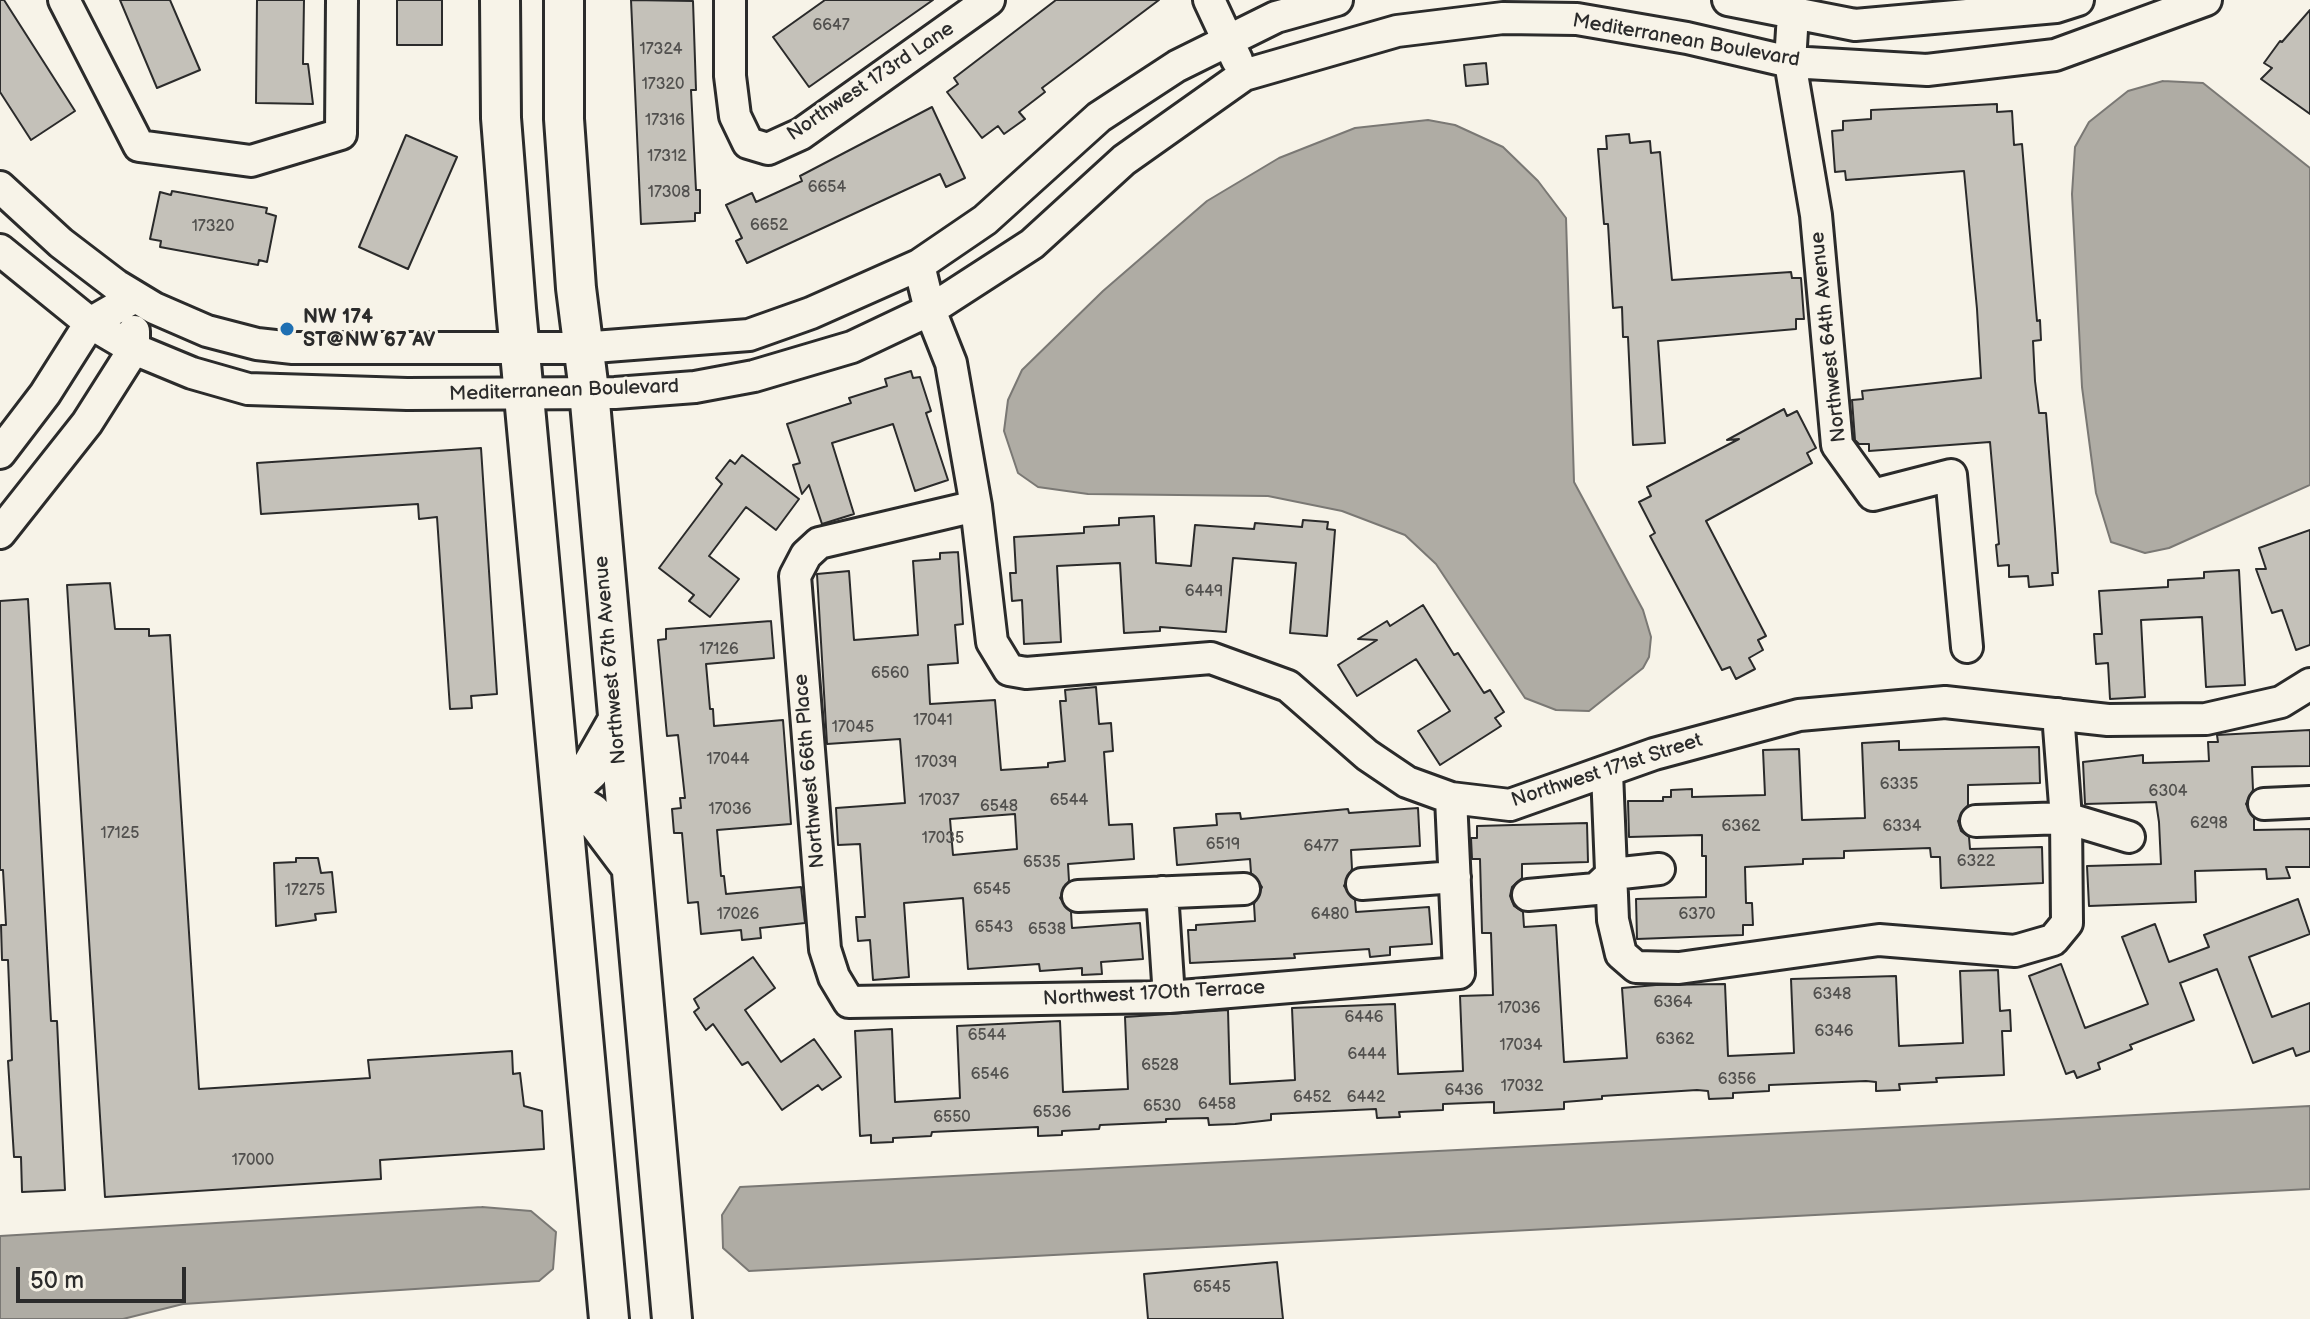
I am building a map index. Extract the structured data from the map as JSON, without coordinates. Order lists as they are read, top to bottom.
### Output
{
  "streets": {
    "main road": ["Northwest 67th Avenue"],
    "street": [
      "Mediterranean Boulevard",
      "Northwest 173rd Lane",
      "Northwest 64th Avenue",
      "Northwest 66th Place",
      "Northwest 171st Street",
      "Northwest 17Oth Terrace"
    ]
  },
  "crossings": [
    ["Mediterranean Boulevard", "Northwest 64th Avenue"],
    ["Mediterranean Boulevard", "Northwest 67th Avenue"],
    ["Northwest 66th Place", "Northwest 171st Street"],
    ["Northwest 66th Place", "Northwest 17Oth Terrace"]
  ],
  "places": ["NW 174 ST@NW 67 AV"],
  "house_numbers": [
    "6647",
    "17324",
    "17320",
    "17316",
    "17312",
    "6654",
    "17308",
    "6652",
    "17320",
    "6449",
    "17126",
    "6560",
    "17041",
    "17045",
    "17044",
    "17039",
    "6335",
    "6304",
    "17037",
    "6544",
    "6548",
    "17036",
    "6298",
    "6362",
    "6334",
    "17125",
    "17035",
    "6519",
    "6477",
    "6322",
    "6535",
    "6545",
    "17275",
    "17026",
    "6480",
    "6370",
    "6543",
    "6538",
    "6348",
    "6364",
    "17036",
    "6446",
    "6346",
    "6544",
    "6362",
    "17034",
    "6444",
    "6528",
    "6546",
    "6356",
    "17032",
    "6436",
    "6452",
    "6442",
    "6458",
    "6530",
    "6536",
    "6550",
    "17000",
    "6545"
  ],
  "scale_bar": "50 m"
}
